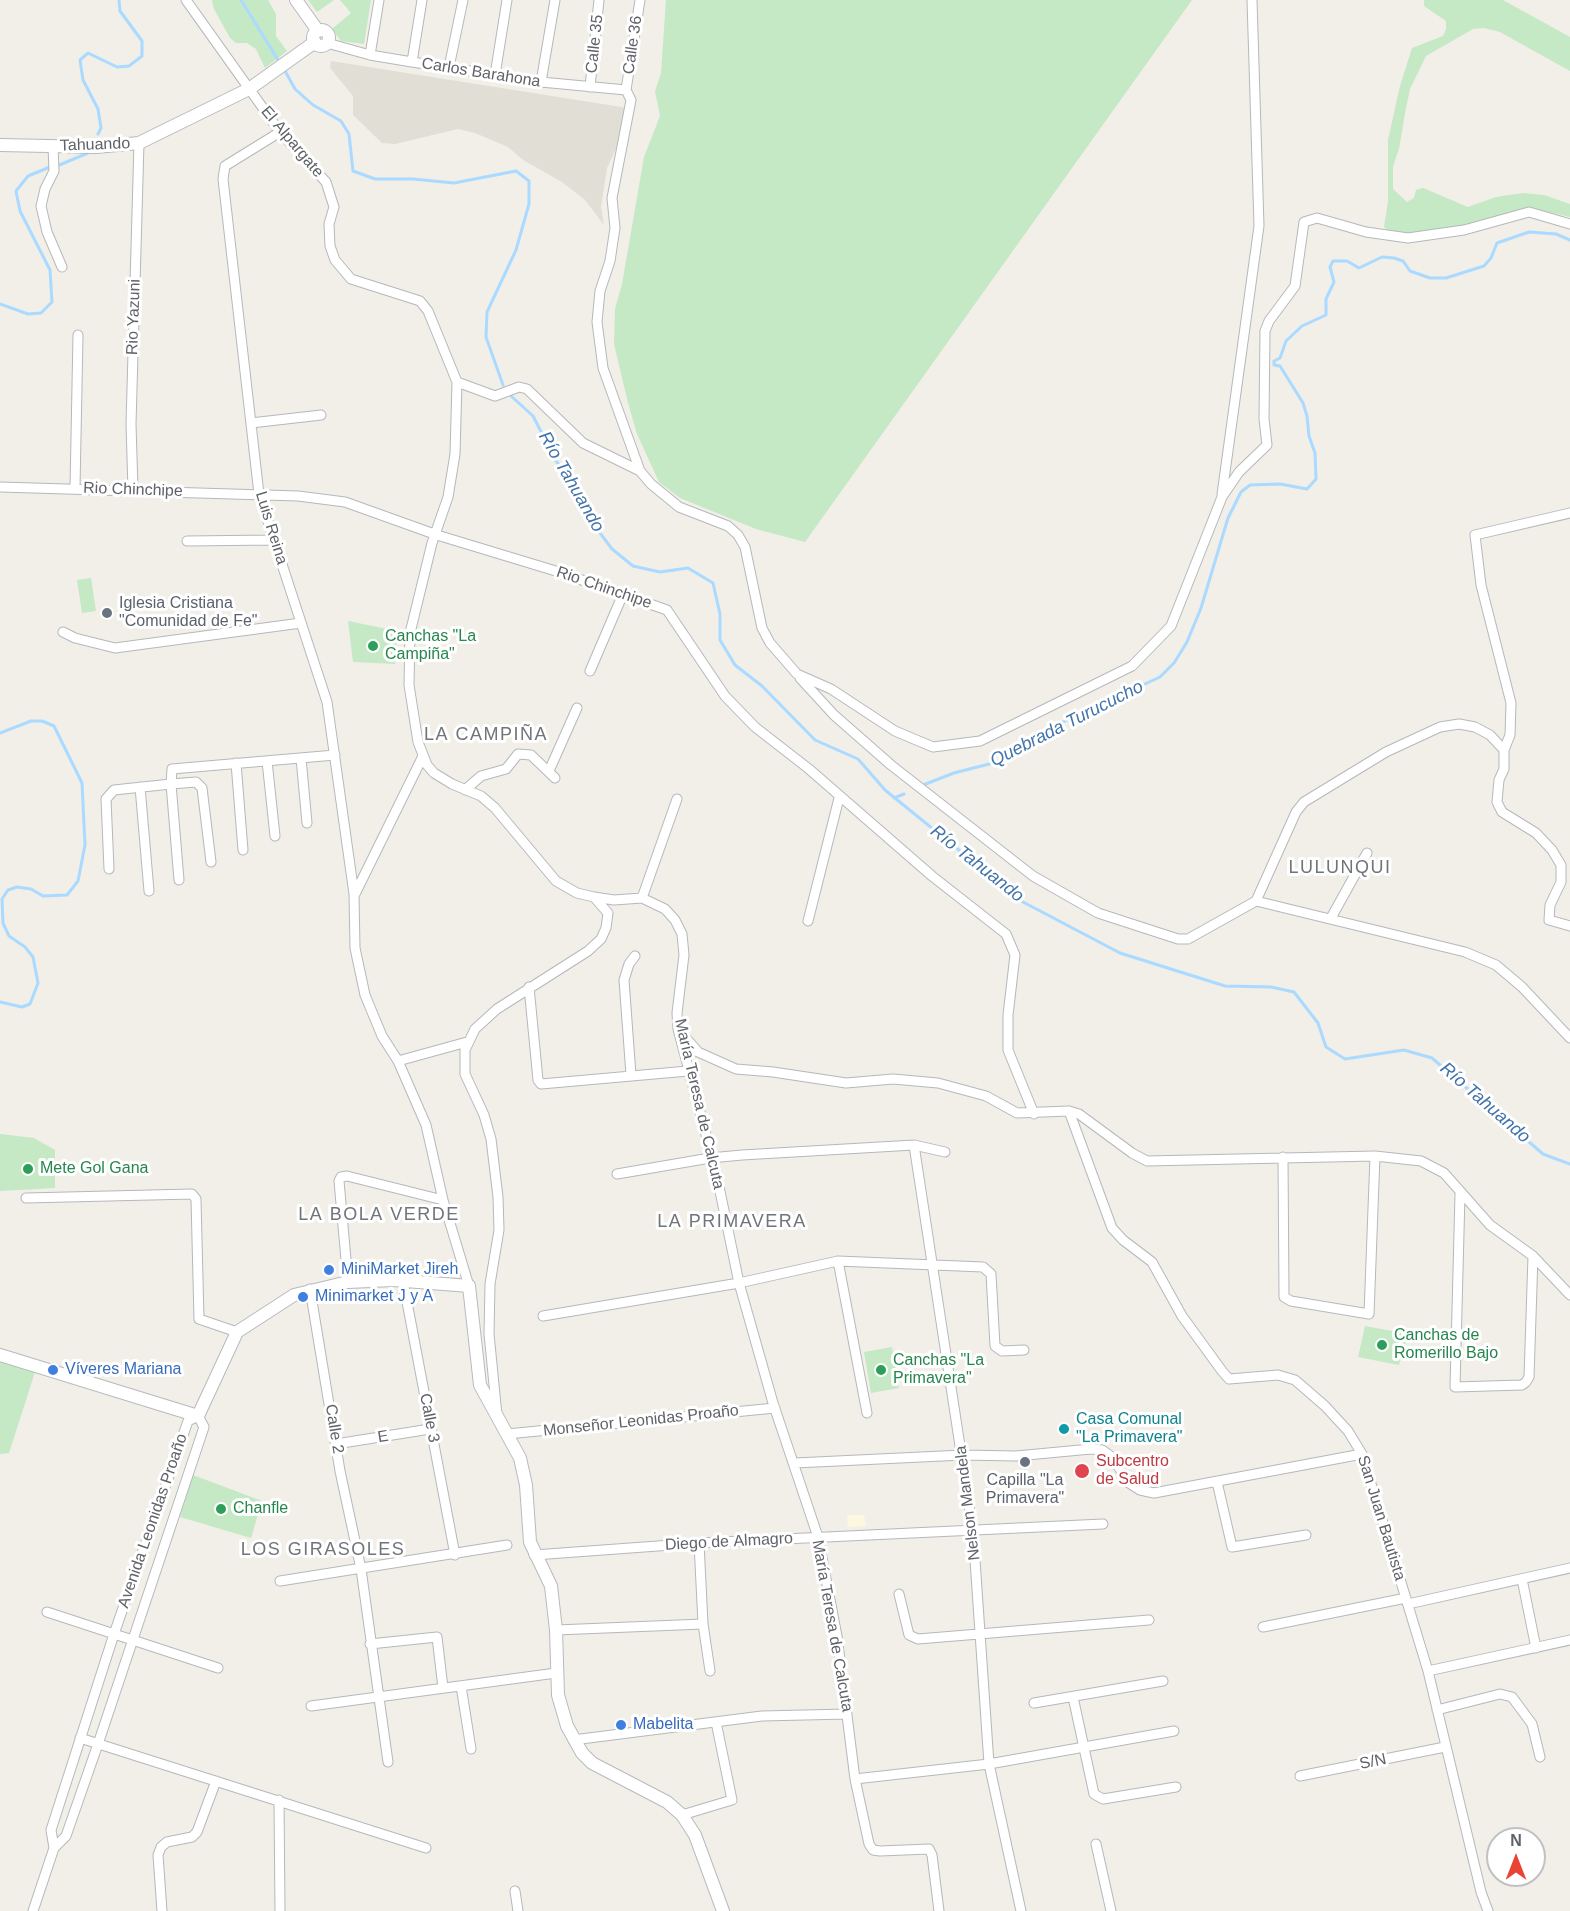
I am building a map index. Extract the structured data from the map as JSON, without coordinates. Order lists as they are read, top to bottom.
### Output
{
  "streets": {
    "main road": ["Tahuando"],
    "street": [
      "Calle 35",
      "Calle 36",
      "Carlos Barahona",
      "El Alpargate",
      "Rio Yazuni",
      "Rio Chinchipe",
      "Luis Reina",
      "María Teresa de Calcuta",
      "Calle 3",
      "Monseñor Leonidas Proaño",
      "Calle 2",
      "E",
      "Nelson Mandela",
      "San Juan Bautista",
      "Avenida Leonidas Proaño",
      "Diego de Almagro",
      "S/N"
    ]
  },
  "crossings": [
    ["Calle 35", "Carlos Barahona"],
    ["Calle 36", "Carlos Barahona"],
    ["Carlos Barahona", "Tahuando"],
    ["El Alpargate", "Tahuando"],
    ["El Alpargate", "Luis Reina"],
    ["Tahuando", "Rio Yazuni"],
    ["Rio Yazuni", "Rio Chinchipe"],
    ["Rio Chinchipe", "Luis Reina"],
    ["María Teresa de Calcuta", "Monseñor Leonidas Proaño"],
    ["María Teresa de Calcuta", "Diego de Almagro"],
    ["Calle 3", "E"],
    ["Calle 2", "E"],
    ["Nelson Mandela", "Diego de Almagro"],
    ["San Juan Bautista", "S/N"]
  ],
  "districts": [
    "LA CAMPIÑA",
    "LULUNQUI",
    "LA BOLA VERDE",
    "LA PRIMAVERA",
    "LOS GIRASOLES"
  ],
  "water": ["Río Tahuando", "Quebrada Turucucho"],
  "places": [
    "Iglesia Cristiana \"Comunidad de Fe\"",
    "Canchas \"La Campiña\"",
    "Mete Gol Gana",
    "MiniMarket Jireh",
    "Minimarket J y A",
    "Canchas de Romerillo Bajo",
    "Víveres Mariana",
    "Canchas \"La Primavera\"",
    "Casa Comunal \"La Primavera\"",
    "Capilla \"La Primavera\"",
    "Subcentro de Salud",
    "Chanfle",
    "Mabelita"
  ],
  "north": "top"
}
